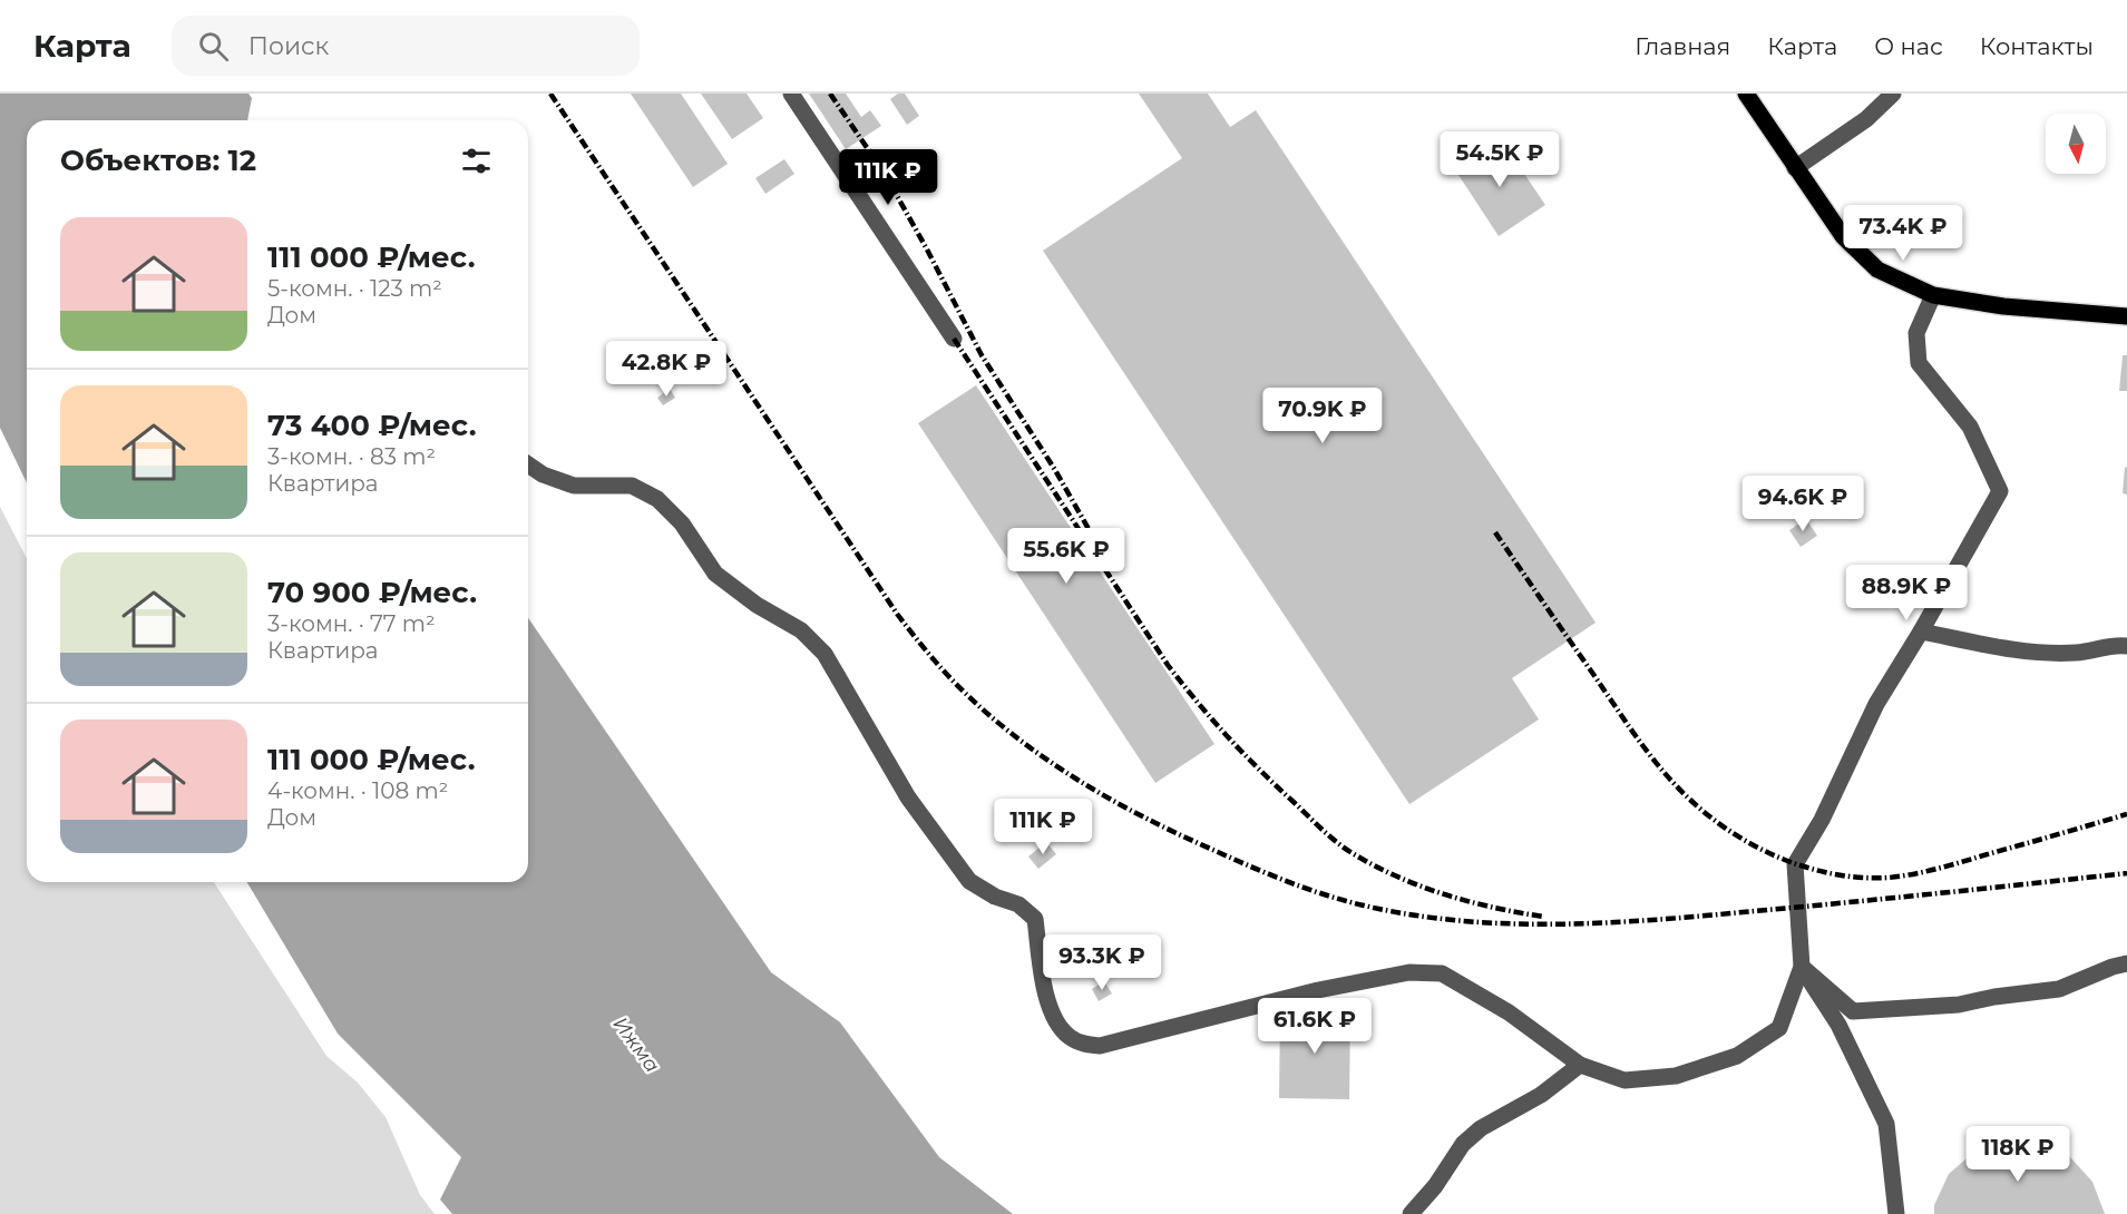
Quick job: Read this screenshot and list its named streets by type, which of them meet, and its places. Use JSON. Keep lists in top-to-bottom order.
{
  "water": ["Ижма"],
  "north": "bottom",
  "page": {
    "header": "Карта",
    "search": "Поиск",
    "nav": [
      "Главная",
      "Карта",
      "О нас",
      "Контакты"
    ],
    "heading": "Объектов: 12",
    "price": [
      "54.5K ₽",
      "111K ₽",
      "73.4K ₽",
      "42.8K ₽",
      "70.9K ₽",
      "94.6K ₽",
      "55.6K ₽",
      "88.9K ₽",
      "111K ₽",
      "93.3K ₽",
      "61.6K ₽",
      "118K ₽"
    ],
    "list": [
      {
        "name": "111 000 ₽/мес.",
        "note": "5-комн. · 123 m² · Дом"
      },
      {
        "name": "73 400 ₽/мес.",
        "note": "3-комн. · 83 m² · Квартира"
      },
      {
        "name": "70 900 ₽/мес.",
        "note": "3-комн. · 77 m² · Квартира"
      },
      {
        "name": "111 000 ₽/мес.",
        "note": "4-комн. · 108 m² · Дом"
      }
    ]
  }
}
